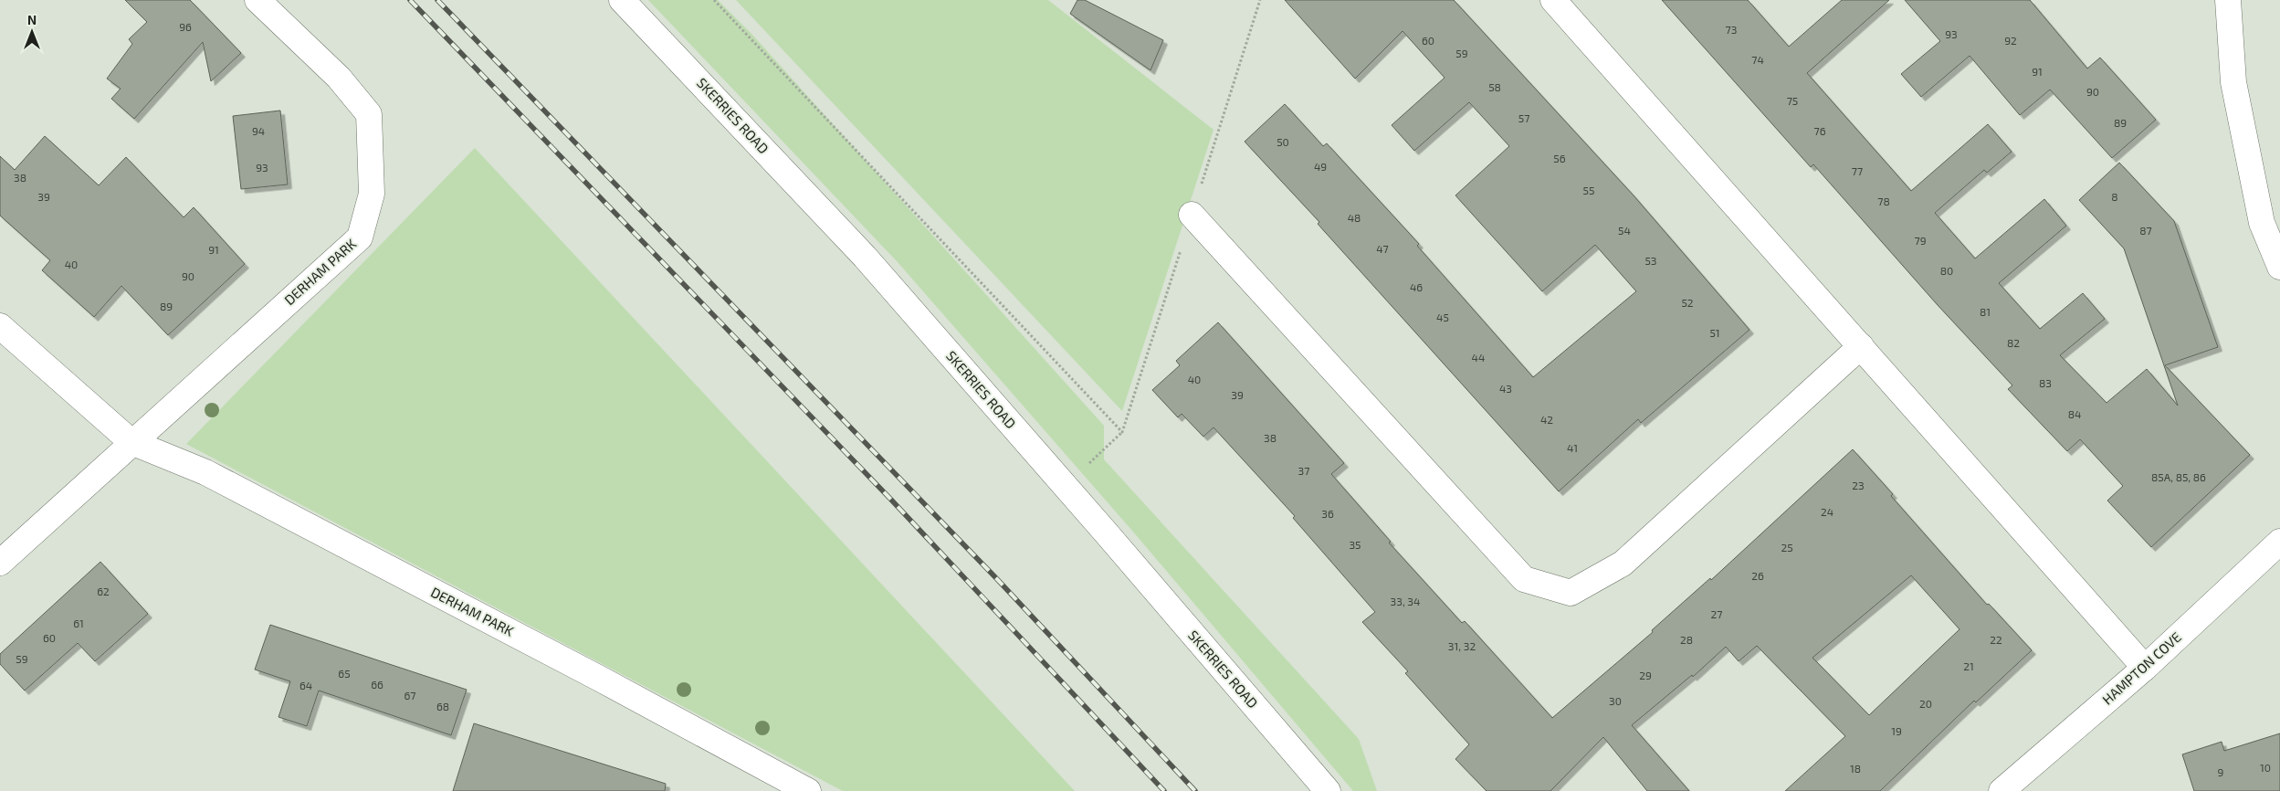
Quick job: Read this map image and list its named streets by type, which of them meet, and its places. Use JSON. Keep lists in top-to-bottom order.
{
  "streets": {
    "street": ["SKERRIES ROAD", "DERHAM PARK", "HAMPTON COVE"]
  },
  "house_numbers": [
    "96",
    "73",
    "93",
    "60",
    "92",
    "59",
    "74",
    "91",
    "58",
    "90",
    "75",
    "57",
    "89",
    "94",
    "76",
    "50",
    "56",
    "49",
    "93",
    "77",
    "38",
    "55",
    "39",
    "8",
    "78",
    "48",
    "54",
    "87",
    "79",
    "47",
    "91",
    "53",
    "40",
    "80",
    "90",
    "46",
    "52",
    "89",
    "81",
    "45",
    "51",
    "82",
    "44",
    "40",
    "83",
    "43",
    "39",
    "84",
    "42",
    "38",
    "41",
    "37",
    "85A, 85, 86",
    "23",
    "24",
    "36",
    "35",
    "25",
    "26",
    "62",
    "33, 34",
    "27",
    "61",
    "60",
    "28",
    "22",
    "31, 32",
    "59",
    "21",
    "65",
    "29",
    "66",
    "64",
    "67",
    "30",
    "20",
    "68",
    "19",
    "10",
    "18",
    "9"
  ],
  "north": "top"
}
